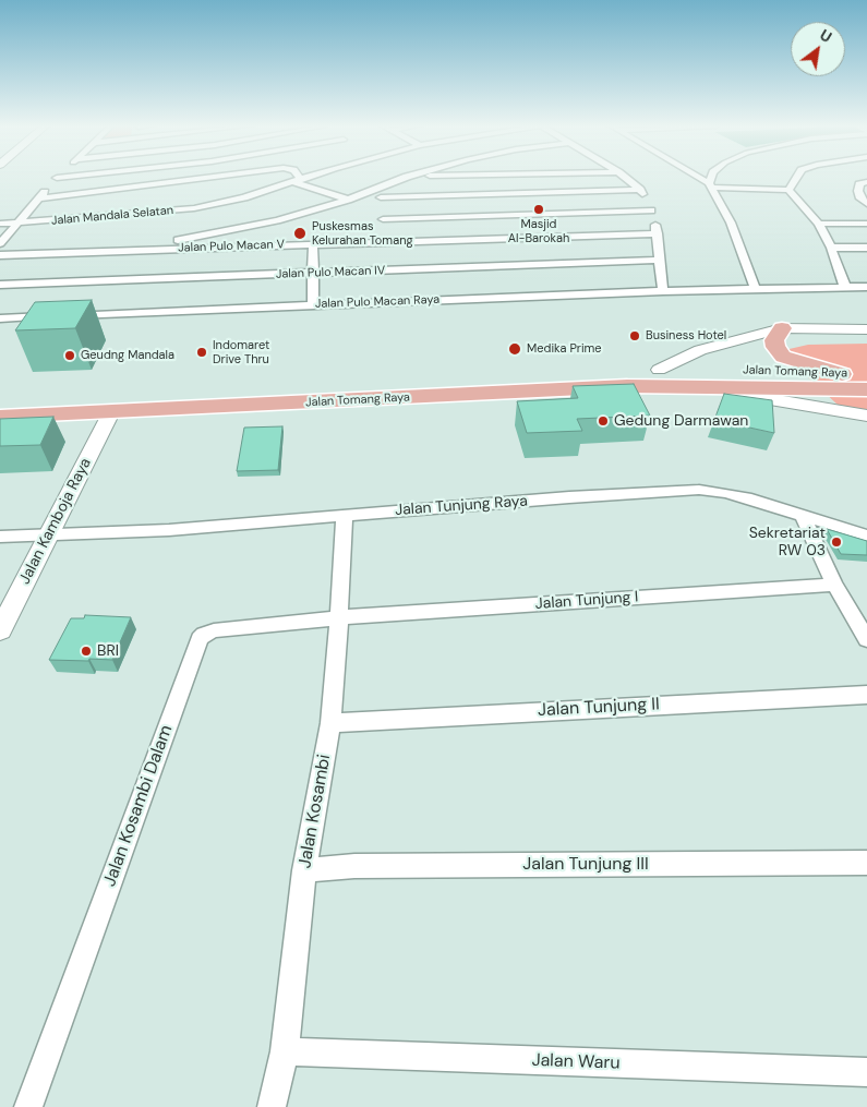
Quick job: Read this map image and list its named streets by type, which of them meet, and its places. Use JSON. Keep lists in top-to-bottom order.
{
  "streets": {
    "main road": ["Jalan Tomang Raya"],
    "street": [
      "Jalan Mandala Selatan",
      "Jalan Pulo Macan V",
      "Jalan Pulo Macan IV",
      "Jalan Pulo Macan Raya",
      "Jalan Tunjung Raya",
      "Jalan Kamboja Raya",
      "Jalan Tunjung I",
      "Jalan Tunjung II",
      "Jalan Kosambi Dalam",
      "Jalan Kosambi",
      "Jalan Tunjung III",
      "Jalan Waru"
    ]
  },
  "crossings": [
    ["Jalan Tomang Raya", "Jalan Kamboja Raya"],
    ["Jalan Tunjung Raya", "Jalan Kamboja Raya"],
    ["Jalan Tunjung Raya", "Jalan Kosambi"],
    ["Jalan Tunjung I", "Jalan Kosambi Dalam"],
    ["Jalan Tunjung I", "Jalan Kosambi"],
    ["Jalan Tunjung II", "Jalan Kosambi"],
    ["Jalan Kosambi Dalam", "Jalan Kosambi"],
    ["Jalan Kosambi", "Jalan Tunjung III"],
    ["Jalan Kosambi", "Jalan Waru"]
  ],
  "places": [
    "Masjid Al-Barokah",
    "Puskesmas Kelurahan Tomang",
    "Business Hotel",
    "Medika Prime",
    "Indomaret Drive Thru",
    "Geudng Mandala",
    "Gedung Darmawan",
    "Sekretariat RW 03",
    "BRI"
  ],
  "north": "top right"
}
